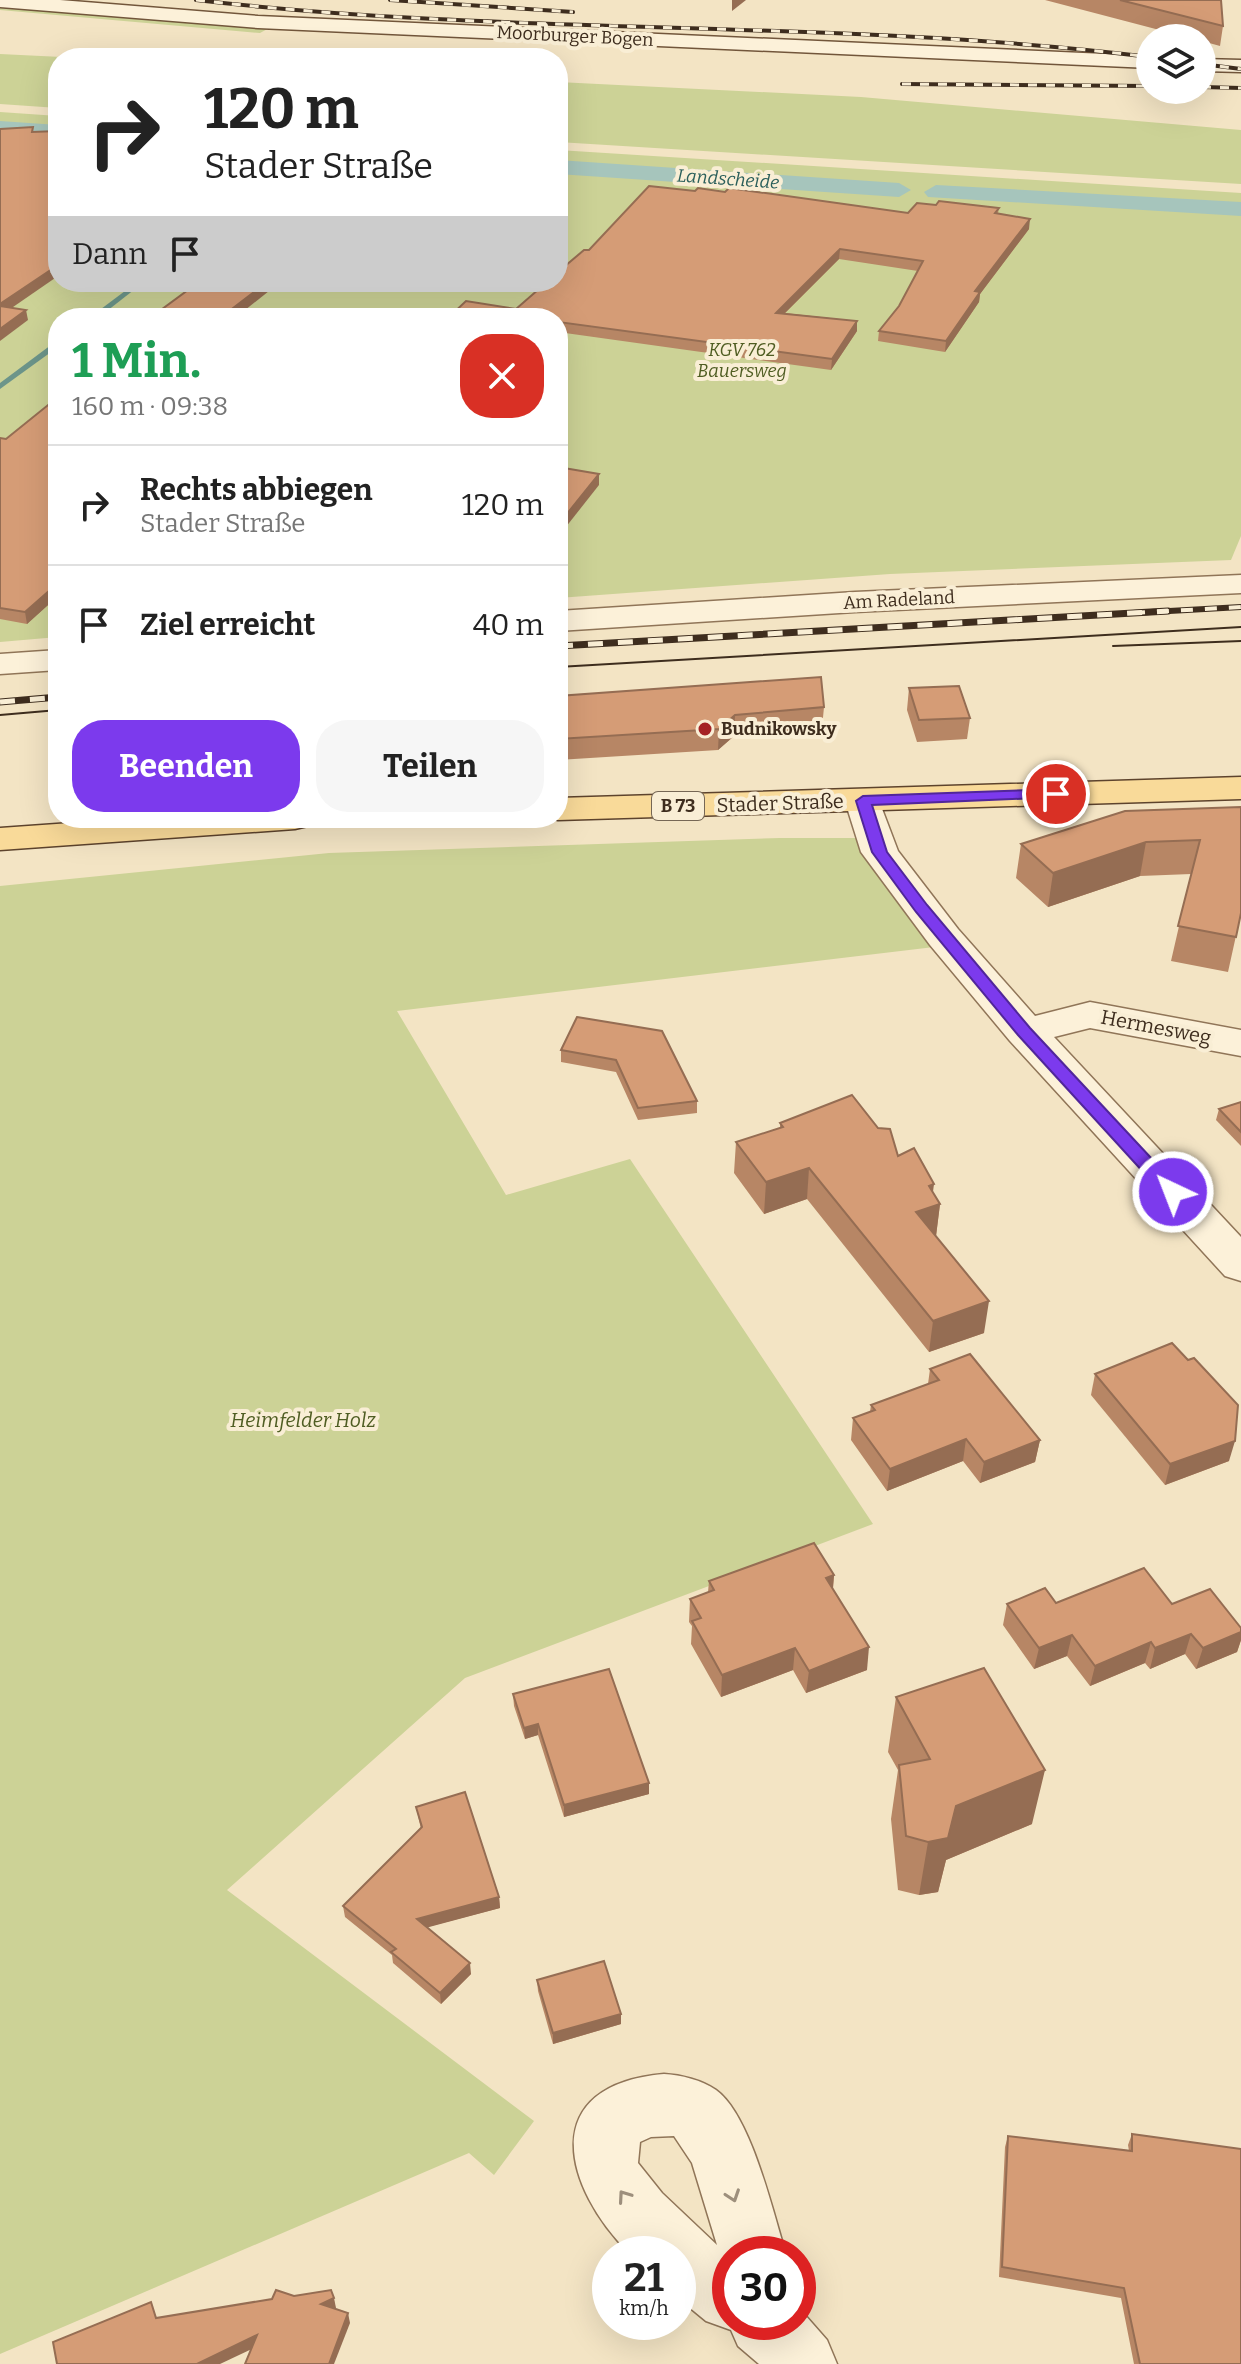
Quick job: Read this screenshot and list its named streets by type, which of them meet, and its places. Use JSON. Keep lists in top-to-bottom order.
{
  "streets": {
    "main road": [
      "Moorburger Bogen",
      "Am Radeland",
      "Stader Straße",
      "B 73",
      "Hermesweg"
    ]
  },
  "water": ["Landscheide"],
  "parks": ["KGV 762 Bauersweg", "Heimfelder Holz"],
  "places": ["Budnikowsky"],
  "page": {
    "turn": ["120 m", "Stader Straße"],
    "then": "Dann",
    "heading": ["1 Min.", "160 m · 09:38"],
    "list": [
      {
        "name": "Rechts abbiegen",
        "note": "Stader Straße",
        "value": "120 m"
      },
      {
        "name": "Ziel erreicht",
        "value": "40 m"
      }
    ],
    "buttons": ["Beenden", "Teilen"],
    "speed": "21 km/h",
    "limit": "30"
  }
}
